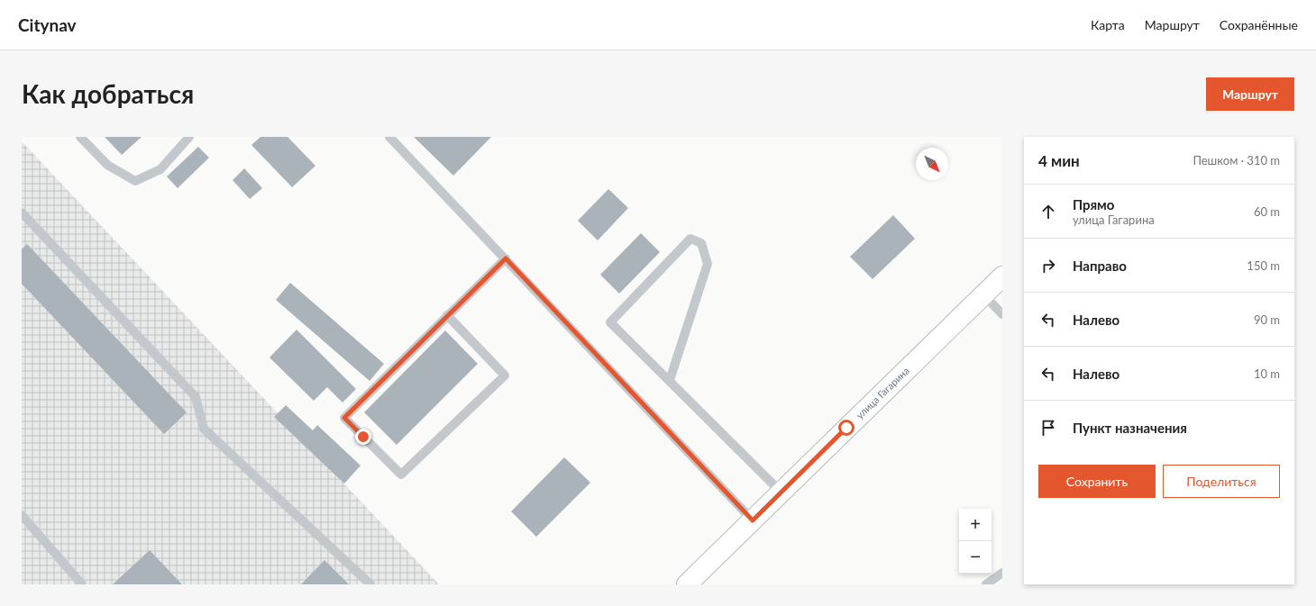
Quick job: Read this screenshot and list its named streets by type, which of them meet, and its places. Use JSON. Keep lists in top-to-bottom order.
{
  "streets": {
    "main road": ["улица Гагарина"]
  },
  "north": "bottom right",
  "page": {
    "header": "Citynav",
    "nav": ["Карта", "Маршрут", "Сохранённые"],
    "buttons": [
      "Маршрут",
      ["Сохранить", "Поделиться"]
    ],
    "title": "Как добраться",
    "heading": ["4 мин", "Пешком · 310 m"],
    "list": [
      ["Прямо", "улица Гагарина", "60 m"],
      ["Направо", "150 m"],
      ["Налево", "90 m"],
      ["Налево", "10 m"],
      "Пункт назначения"
    ],
    "map_buttons": ["+", "−"]
  }
}
